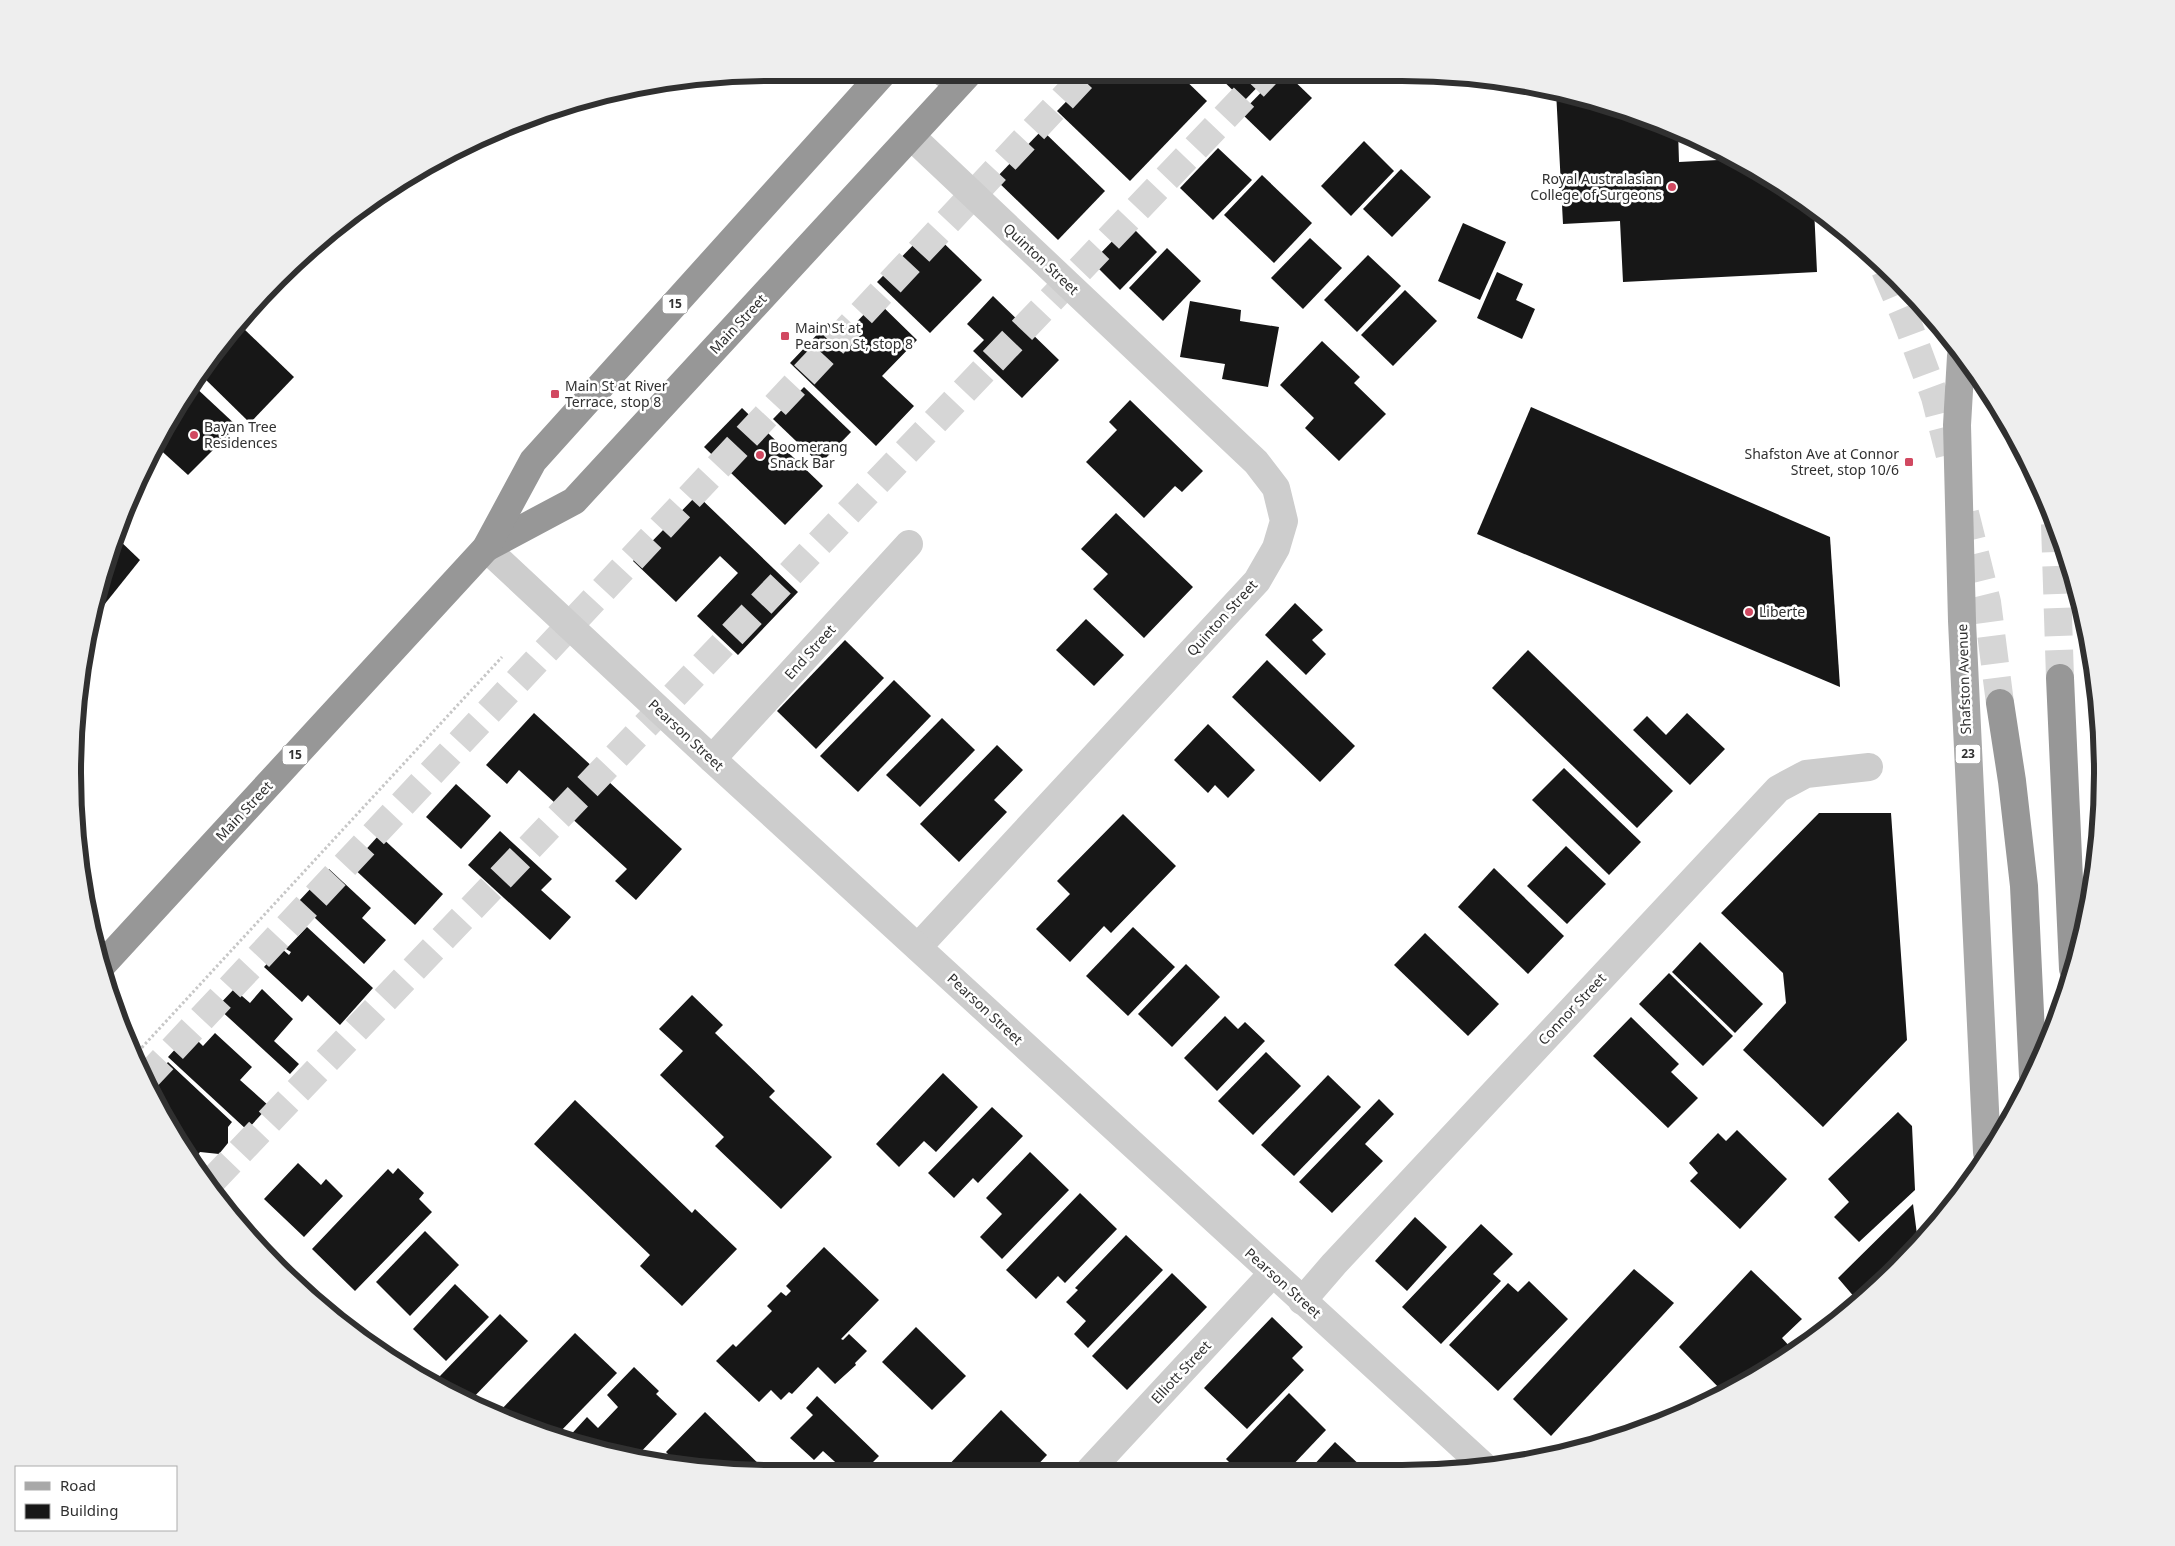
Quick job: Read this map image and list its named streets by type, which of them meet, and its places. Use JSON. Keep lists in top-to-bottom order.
{
  "streets": {
    "highway": ["15", "Main Street"],
    "main road": ["Shafston Avenue", "23"],
    "street": [
      "Quinton Street",
      "End Street",
      "Pearson Street",
      "Connor Street",
      "Elliott Street"
    ]
  },
  "crossings": [
    ["Quinton Street", "Main Street"],
    ["Quinton Street", "Pearson Street"],
    ["Main Street", "Pearson Street"],
    ["End Street", "Pearson Street"],
    ["Pearson Street", "Connor Street"],
    ["Pearson Street", "Elliott Street"]
  ],
  "places": {
    "other": [
      "Royal Australasian College of Surgeons",
      "Bayan Tree Residences",
      "Boomerang Snack Bar",
      "Liberte"
    ],
    "transit": ["Main St at Pearson St, stop 8", "Main St at River Terrace, stop 8", "Shafston Ave at Connor Street, stop 10/6"]
  },
  "legend": ["Road", "Building"]
}
